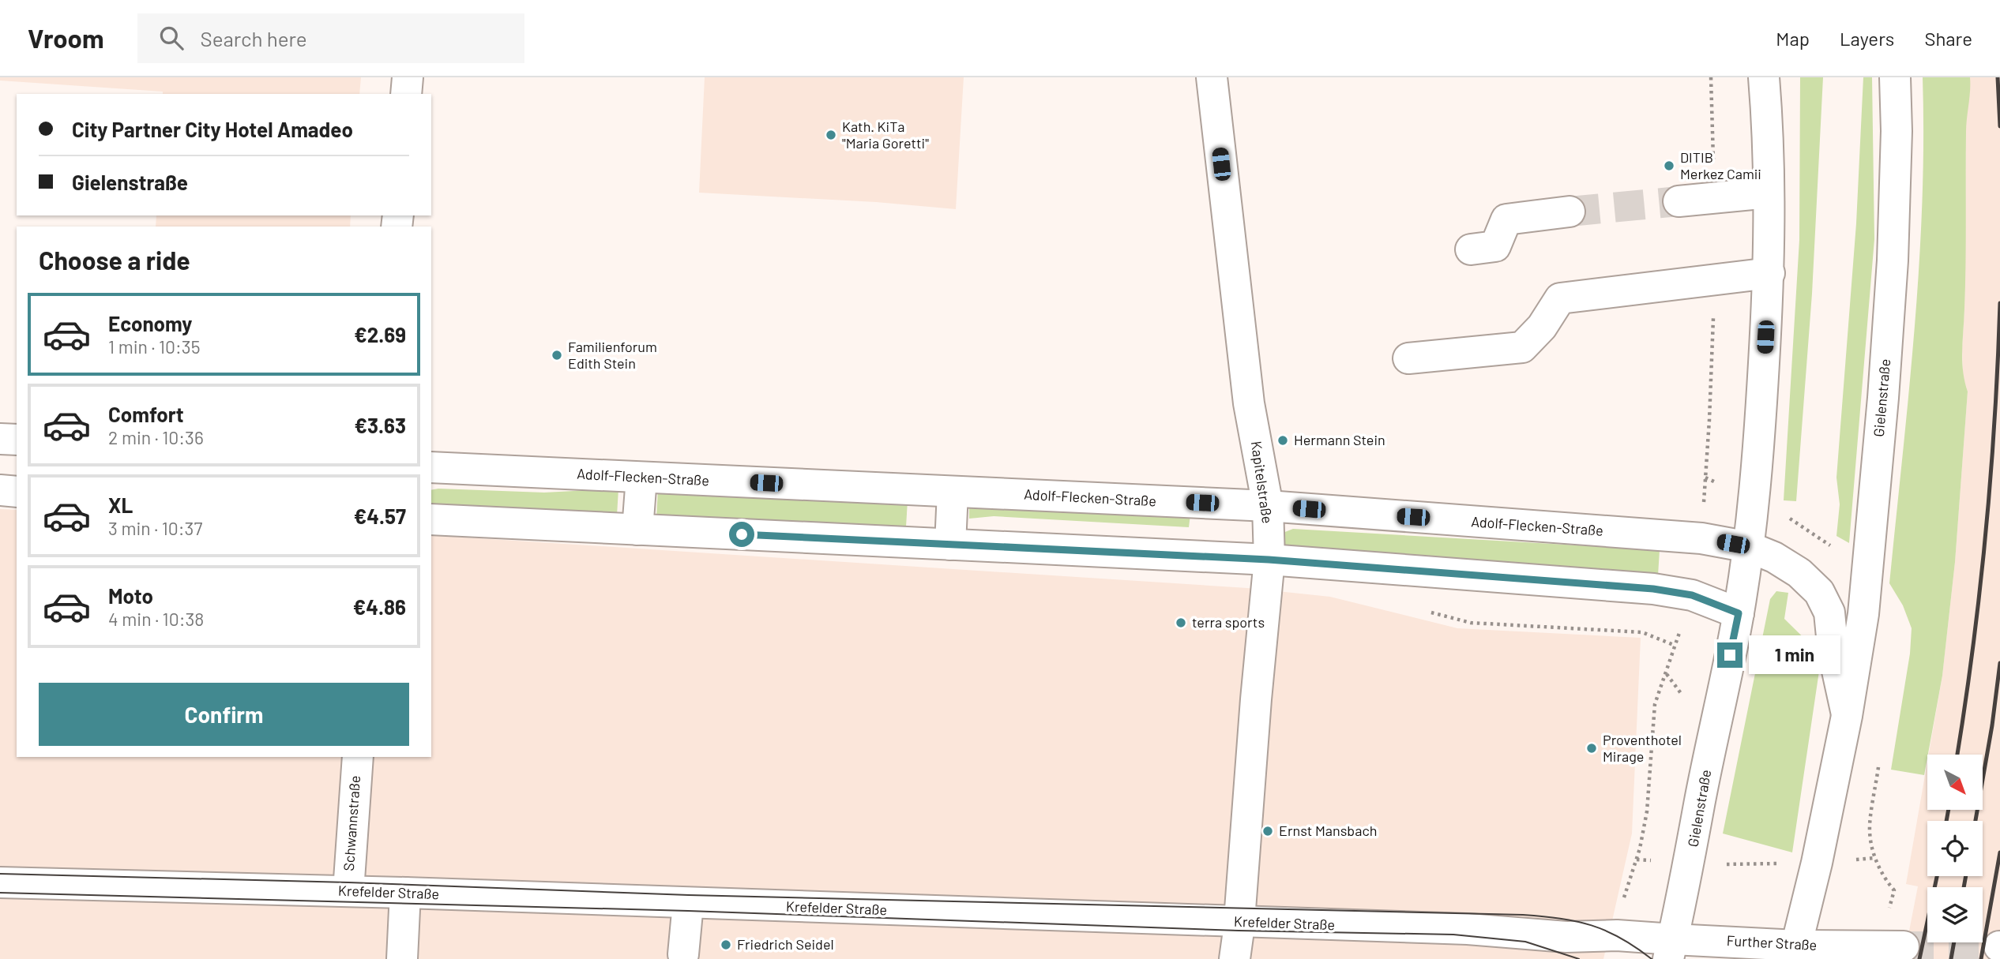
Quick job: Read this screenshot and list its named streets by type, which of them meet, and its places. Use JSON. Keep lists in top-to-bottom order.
{
  "streets": {
    "street": [
      "Gielenstraße",
      "Adolf-Flecken-Straße",
      "Kapitelstraße",
      "Schwannstraße",
      "Krefelder Straße",
      "Further Straße"
    ]
  },
  "crossings": [
    ["Gielenstraße", "Adolf-Flecken-Straße"],
    ["Gielenstraße", "Krefelder Straße"],
    ["Gielenstraße", "Further Straße"],
    ["Adolf-Flecken-Straße", "Kapitelstraße"],
    ["Kapitelstraße", "Krefelder Straße"],
    ["Schwannstraße", "Krefelder Straße"],
    ["Krefelder Straße", "Further Straße"]
  ],
  "places": [
    "Kath. KiTa \"Maria Goretti\"",
    "DITIB Merkez Camii",
    "Familienforum Edith Stein",
    "Hermann Stein",
    "terra sports",
    "Proventhotel Mirage",
    "Ernst Mansbach",
    "Friedrich Seidel"
  ],
  "north": "bottom right",
  "page": {
    "header": "Vroom",
    "search": "Search here",
    "nav": ["Map", "Layers", "Share"],
    "banner": ["City Partner City Hotel Amadeo", "Gielenstraße"],
    "heading": "Choose a ride",
    "list": [
      {
        "name": "Economy",
        "note": "1 min · 10:35",
        "value": "€2.69"
      },
      {
        "name": "Comfort",
        "note": "2 min · 10:36",
        "value": "€3.63"
      },
      {
        "name": "XL",
        "note": "3 min · 10:37",
        "value": "€4.57"
      },
      {
        "name": "Moto",
        "note": "4 min · 10:38",
        "value": "€4.86"
      }
    ],
    "bubble": "1 min",
    "buttons": "Confirm"
  }
}
